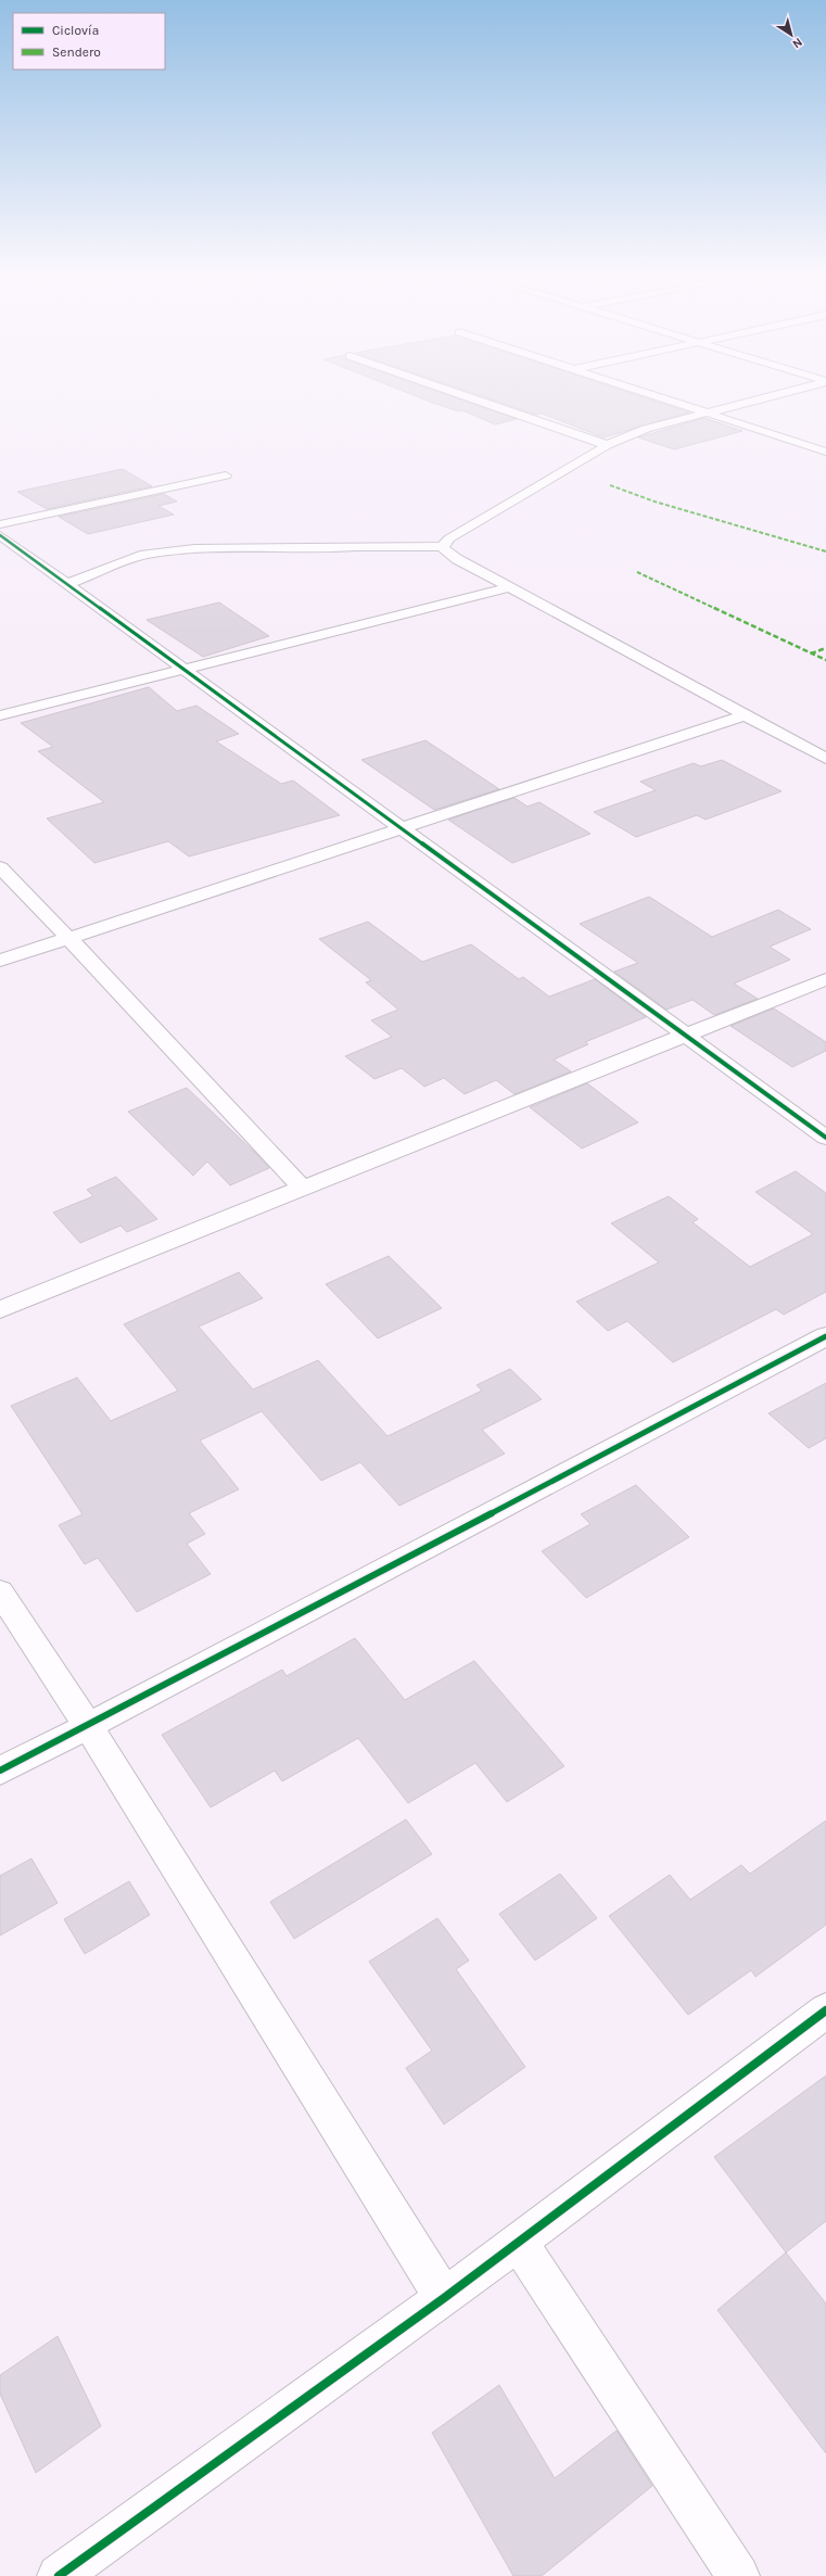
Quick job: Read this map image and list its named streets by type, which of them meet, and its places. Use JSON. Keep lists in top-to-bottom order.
{
  "legend": ["Ciclovía", "Sendero"],
  "north": "bottom right"
}
